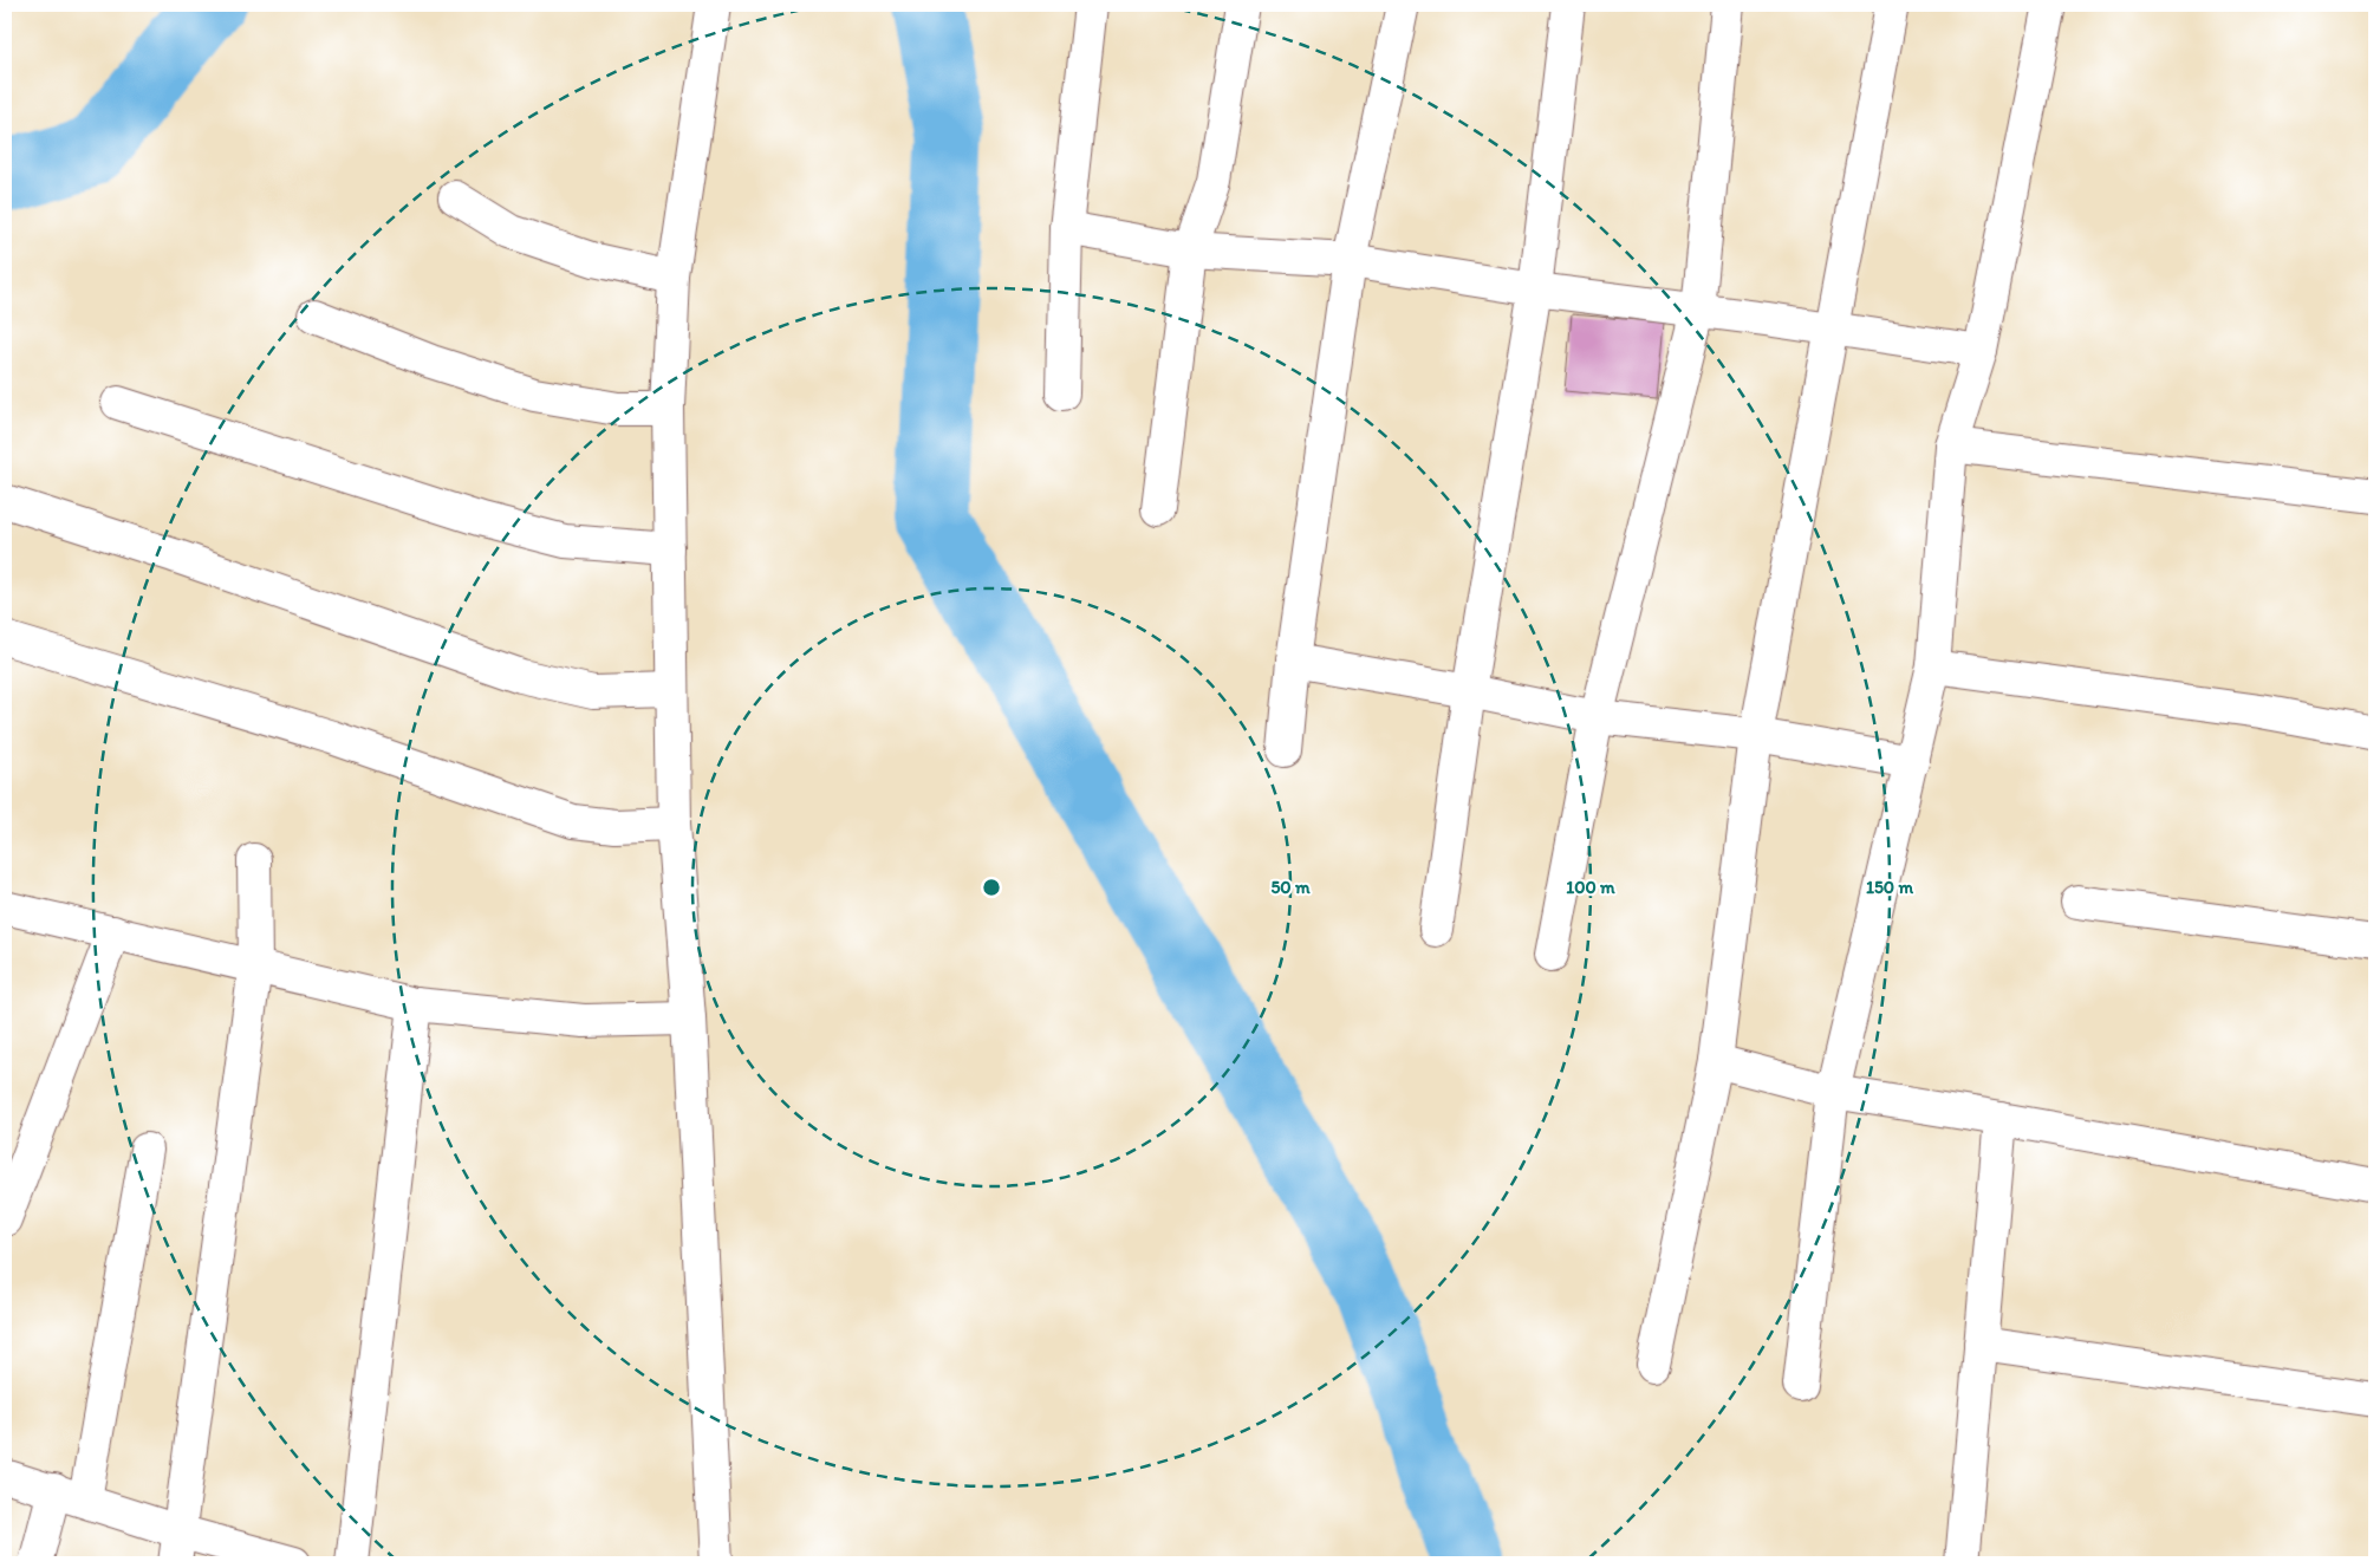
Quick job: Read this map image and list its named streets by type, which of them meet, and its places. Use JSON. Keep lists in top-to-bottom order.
{
  "rings": ["50 m", "100 m", "150 m"]
}
